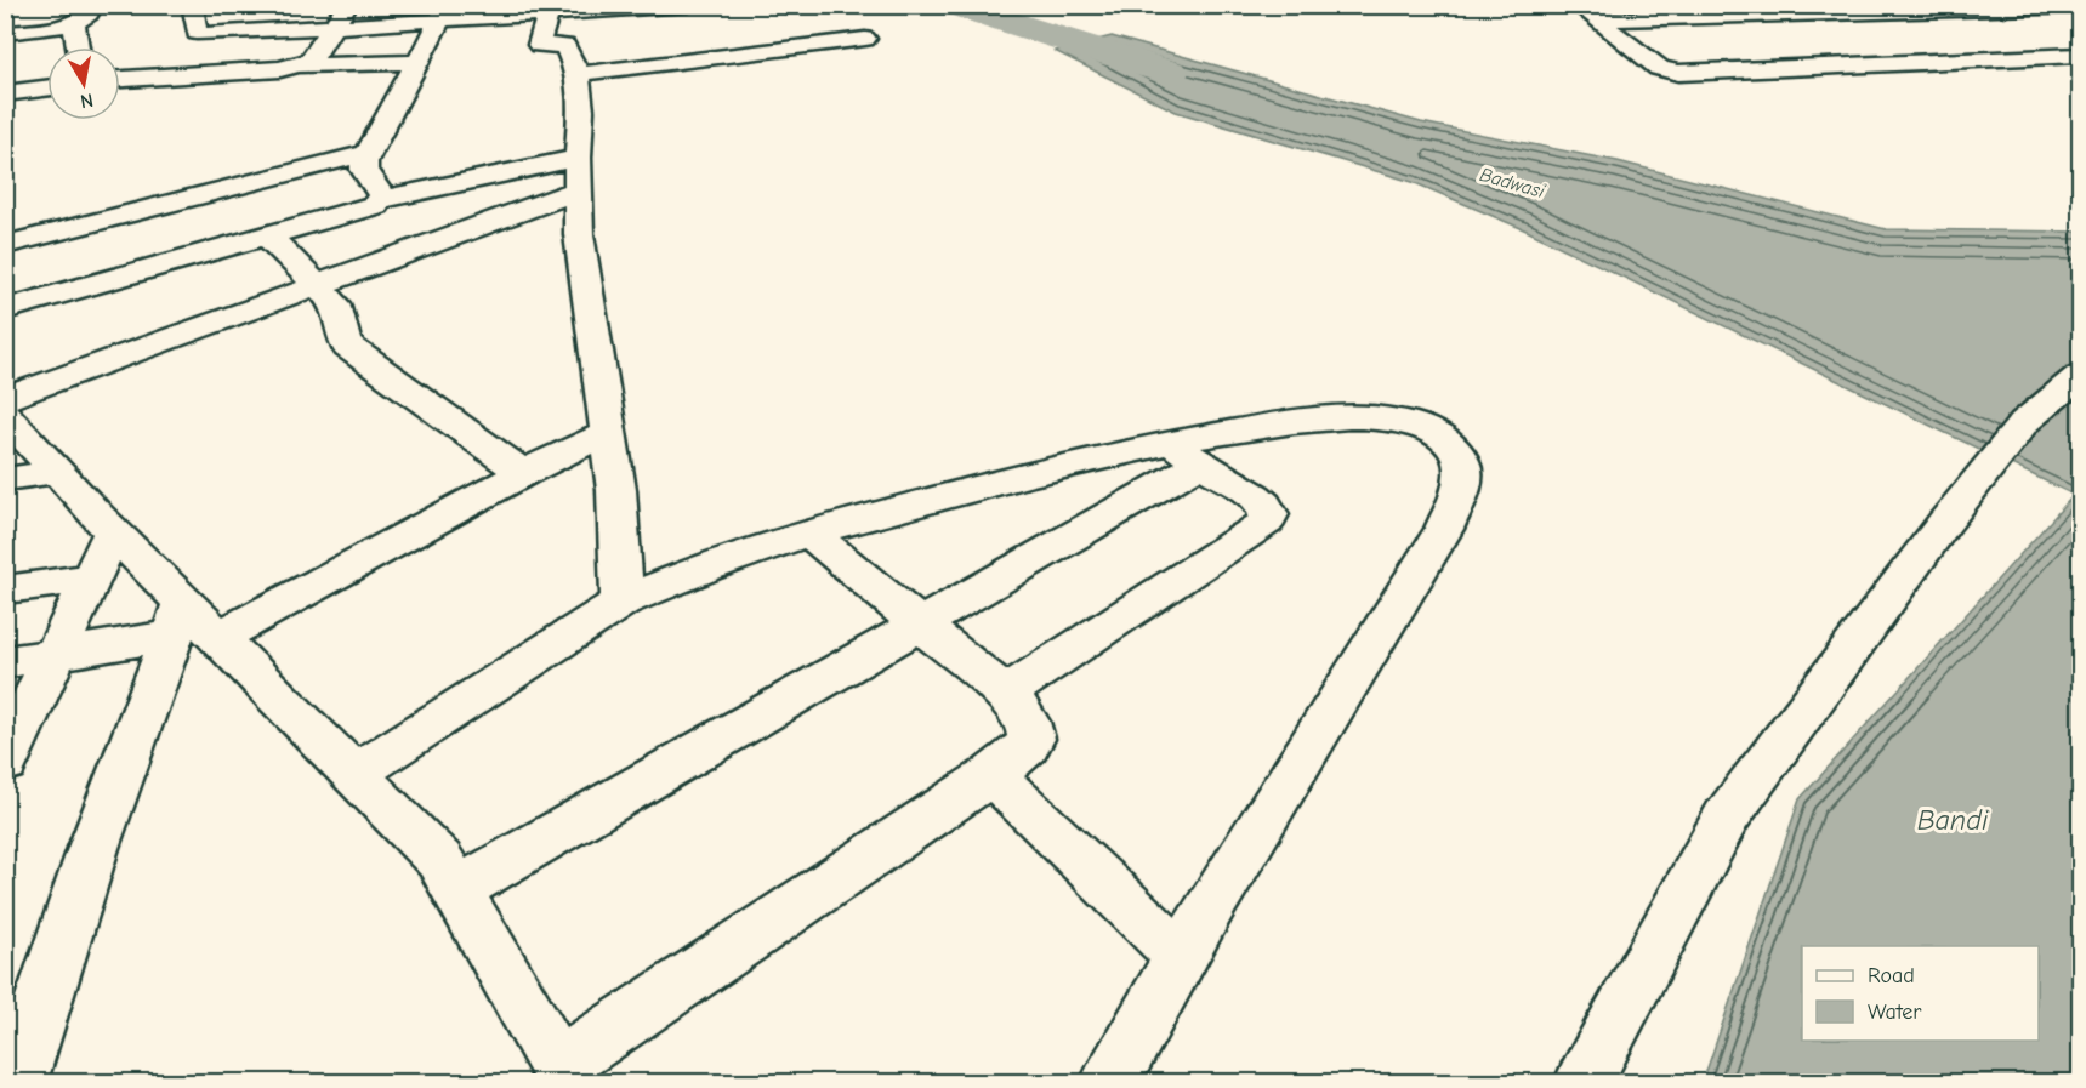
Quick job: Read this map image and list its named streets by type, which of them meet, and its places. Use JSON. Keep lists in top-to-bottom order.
{
  "water": ["Badwasi", "Bandi"],
  "legend": ["Road", "Water"],
  "north": "bottom"
}
